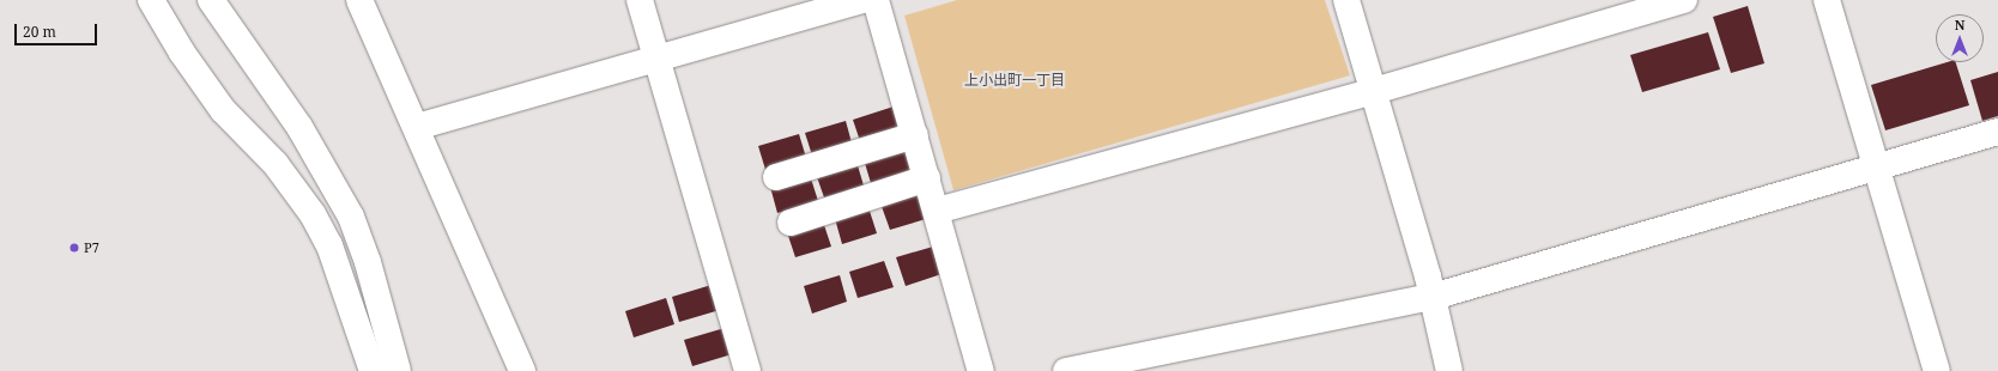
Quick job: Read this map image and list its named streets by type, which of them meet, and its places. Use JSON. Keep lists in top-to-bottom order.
{
  "districts": ["上小出町一丁目"],
  "places": ["P7"],
  "scale_bar": "20 m",
  "north": "top"
}
